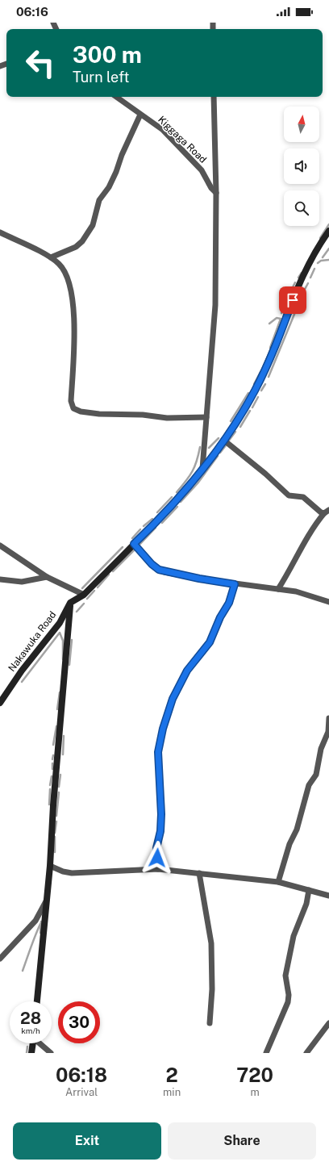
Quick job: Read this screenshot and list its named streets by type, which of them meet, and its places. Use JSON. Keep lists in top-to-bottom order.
{
  "streets": {
    "main road": ["Nakawuka Road"],
    "street": ["Kiggaga Road"]
  },
  "north": "top",
  "page": {
    "status": "06:16",
    "turn": ["300 m", "Turn left"],
    "speed": "28 km/h",
    "limit": "30",
    "eta": [
      "06:18",
      "Arrival",
      "2",
      "min",
      "720",
      "m"
    ],
    "buttons": ["Exit", "Share"]
  }
}
